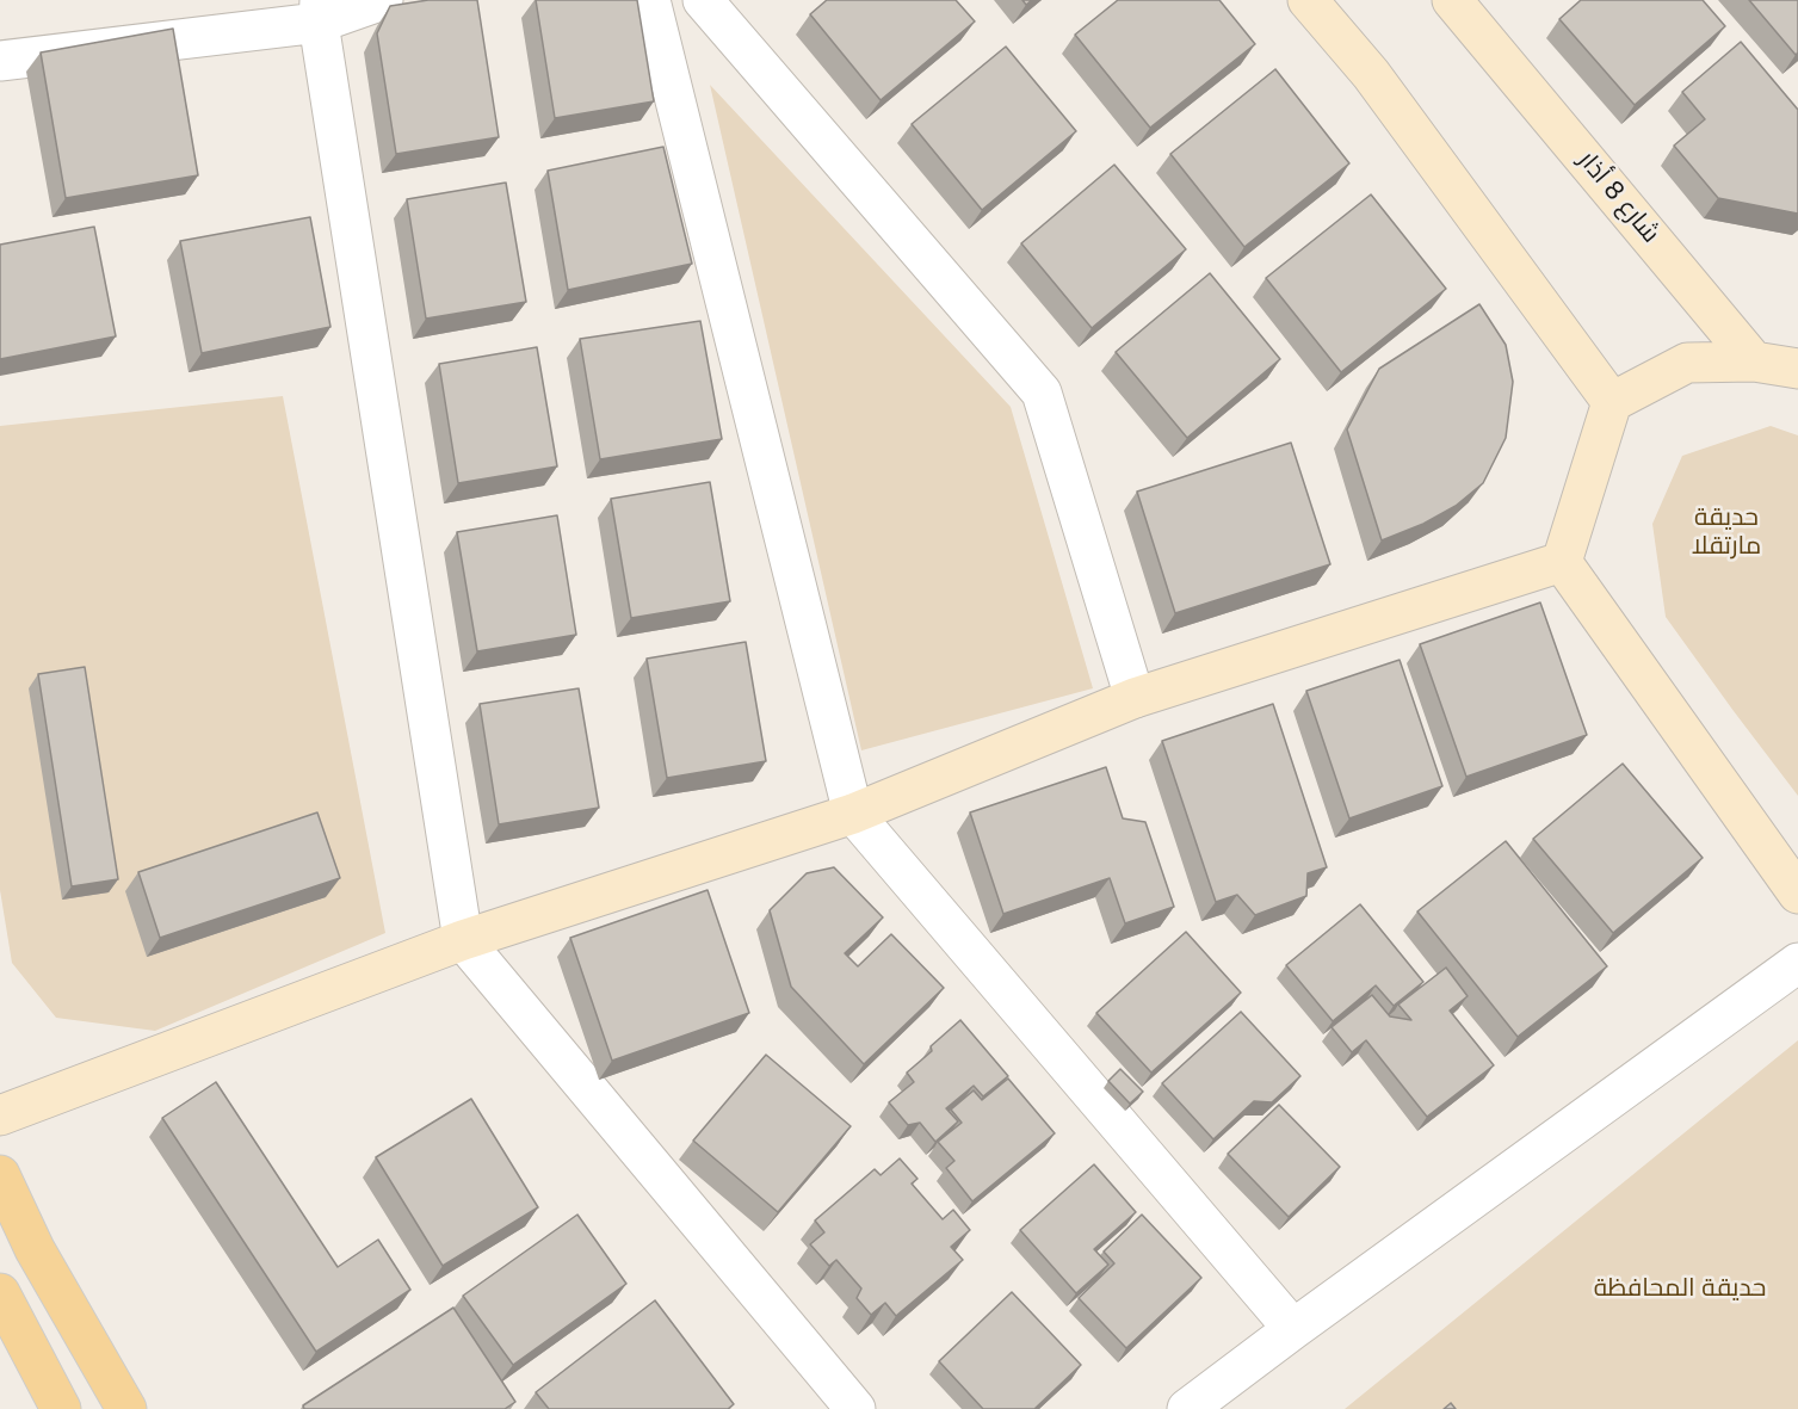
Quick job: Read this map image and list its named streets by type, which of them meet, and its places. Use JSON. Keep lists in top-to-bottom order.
{
  "streets": {
    "main road": ["شارع 8 أذار"]
  },
  "parks": ["حديقة مارتقلا", "حديقة المحافظة"]
}
